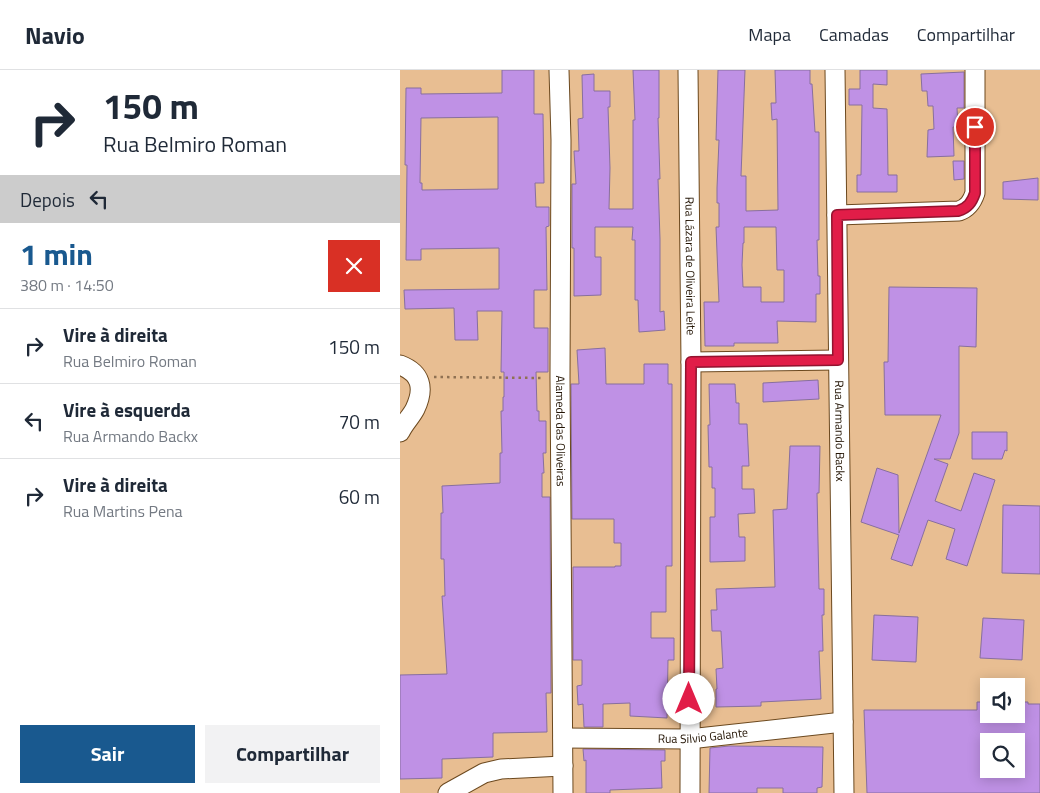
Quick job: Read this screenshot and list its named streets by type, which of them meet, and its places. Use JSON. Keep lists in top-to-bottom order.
{
  "streets": {
    "street": [
      "Rua Lázara de Oliveira Leite",
      "Alameda das Oliveiras",
      "Rua Armando Backx",
      "Rua Silvio Galante"
    ]
  },
  "crossings": [
    ["Rua Lázara de Oliveira Leite", "Rua Silvio Galante"],
    ["Alameda das Oliveiras", "Rua Silvio Galante"],
    ["Rua Armando Backx", "Rua Silvio Galante"]
  ],
  "page": {
    "header": "Navio",
    "nav": ["Mapa", "Camadas", "Compartilhar"],
    "turn": ["150 m", "Rua Belmiro Roman"],
    "then": "Depois",
    "heading": ["1 min", "380 m · 14:50"],
    "list": [
      {
        "name": "Vire à direita",
        "note": "Rua Belmiro Roman",
        "value": "150 m"
      },
      {
        "name": "Vire à esquerda",
        "note": "Rua Armando Backx",
        "value": "70 m"
      },
      {
        "name": "Vire à direita",
        "note": "Rua Martins Pena",
        "value": "60 m"
      }
    ],
    "buttons": ["Sair", "Compartilhar"]
  }
}
